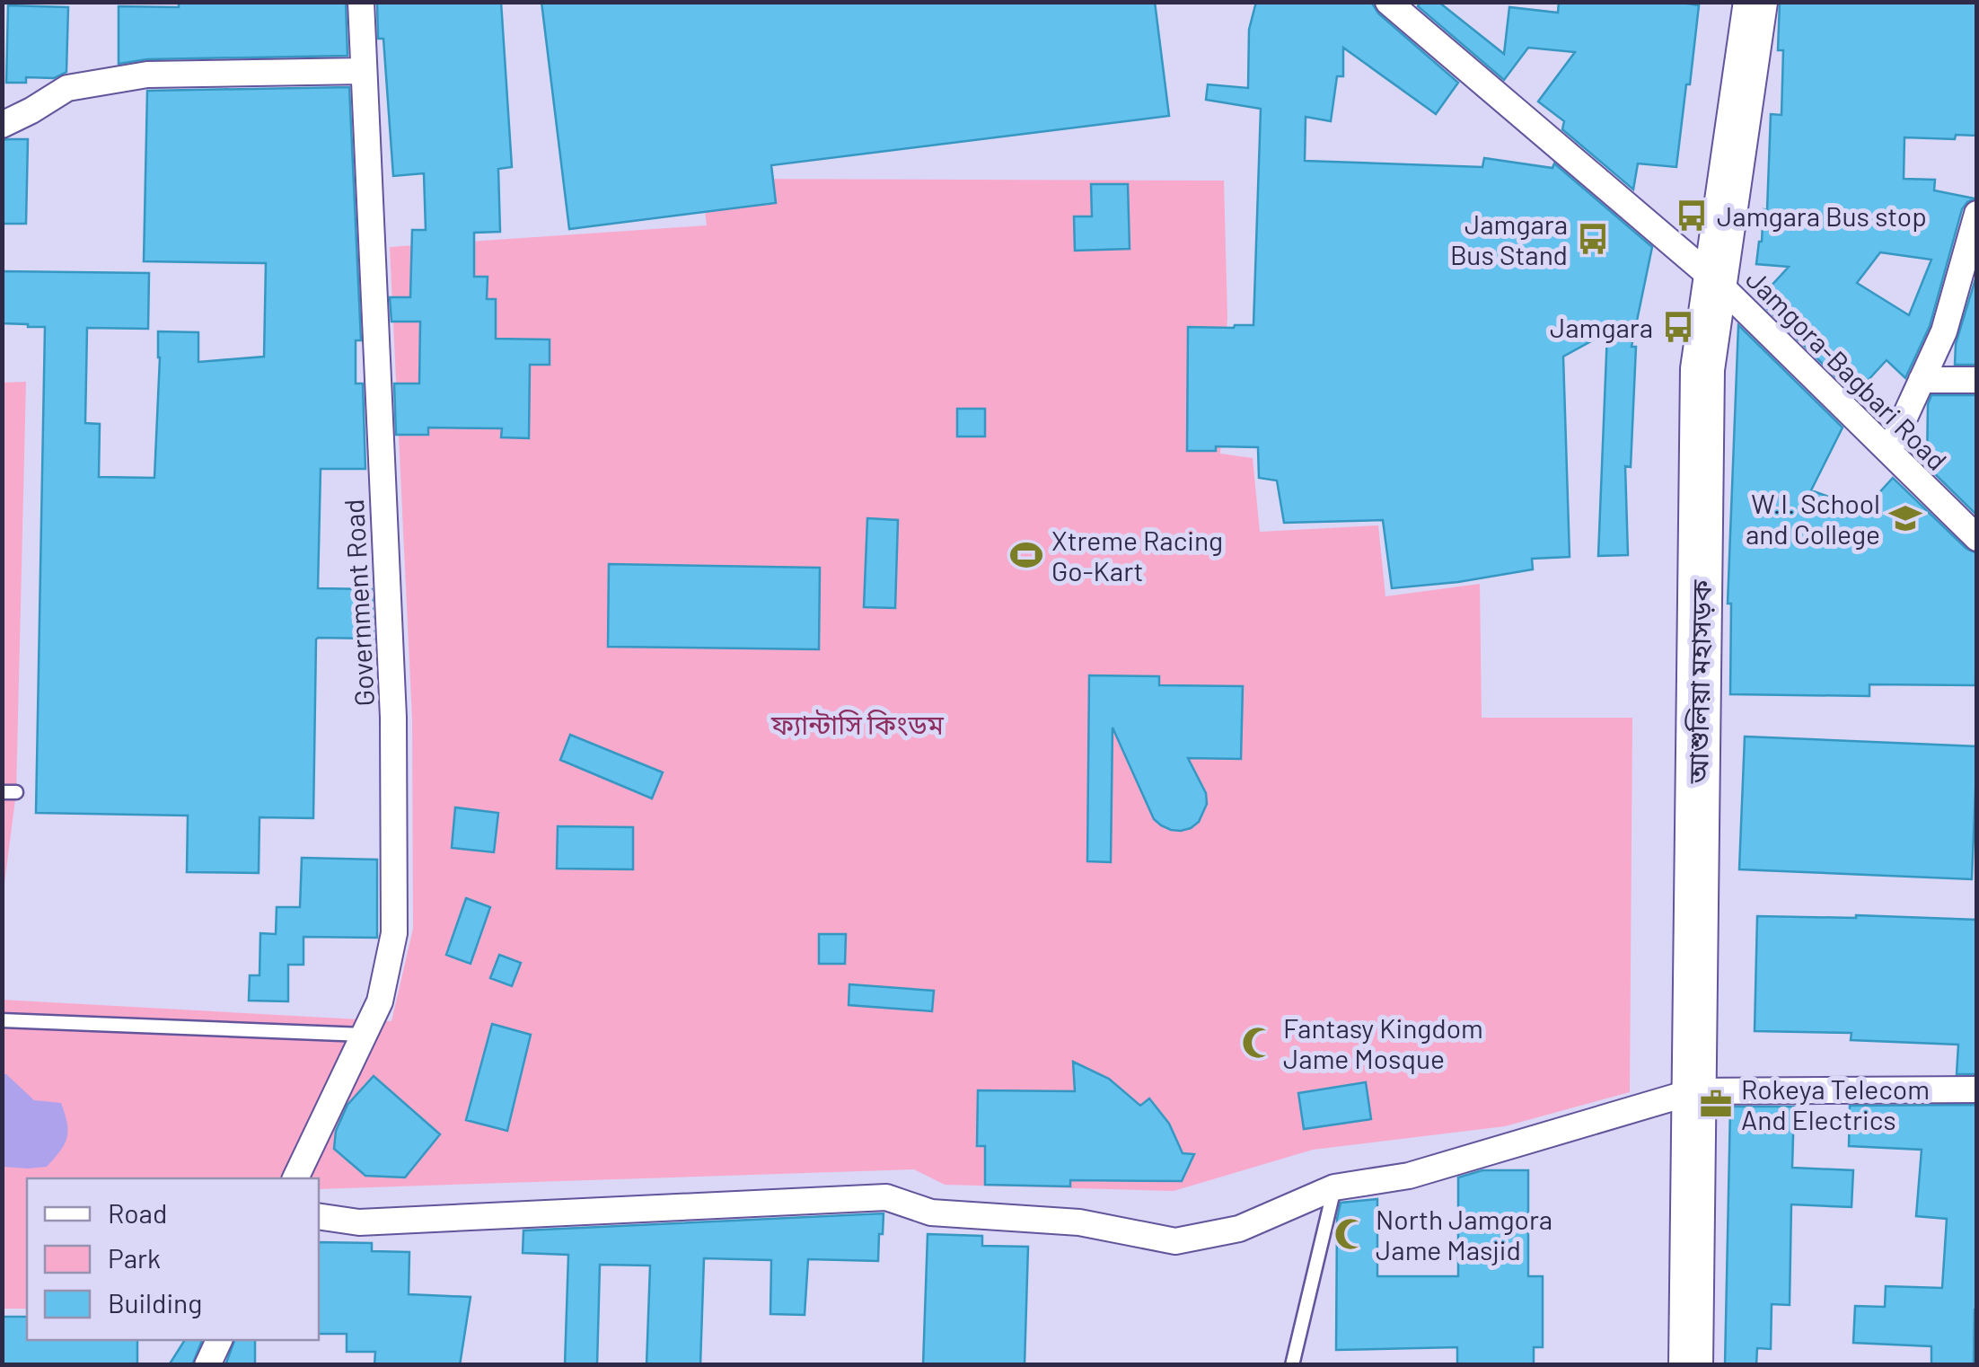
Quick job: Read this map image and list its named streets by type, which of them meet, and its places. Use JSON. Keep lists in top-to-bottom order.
{
  "streets": {
    "highway": ["আশুলিয়া মহাসড়ক"],
    "street": ["Jamgora-Bagbari Road", "Government Road"]
  },
  "crossings": [
    ["Jamgora-Bagbari Road", "আশুলিয়া মহাসড়ক"]
  ],
  "parks": ["ফ্যান্টাসি কিংডম"],
  "places": {
    "bus stop": ["Jamgara Bus stop", "Jamgara Bus Stand", "Jamgara"],
    "school or university": ["W.I. School and College"],
    "sports": ["Xtreme Racing Go-Kart"],
    "mosque": ["Fantasy Kingdom Jame Mosque", "North Jamgora Jame Masjid"],
    "office": ["Rokeya Telecom And Electrics"]
  },
  "legend": ["Road", "Park", "Building"]
}
